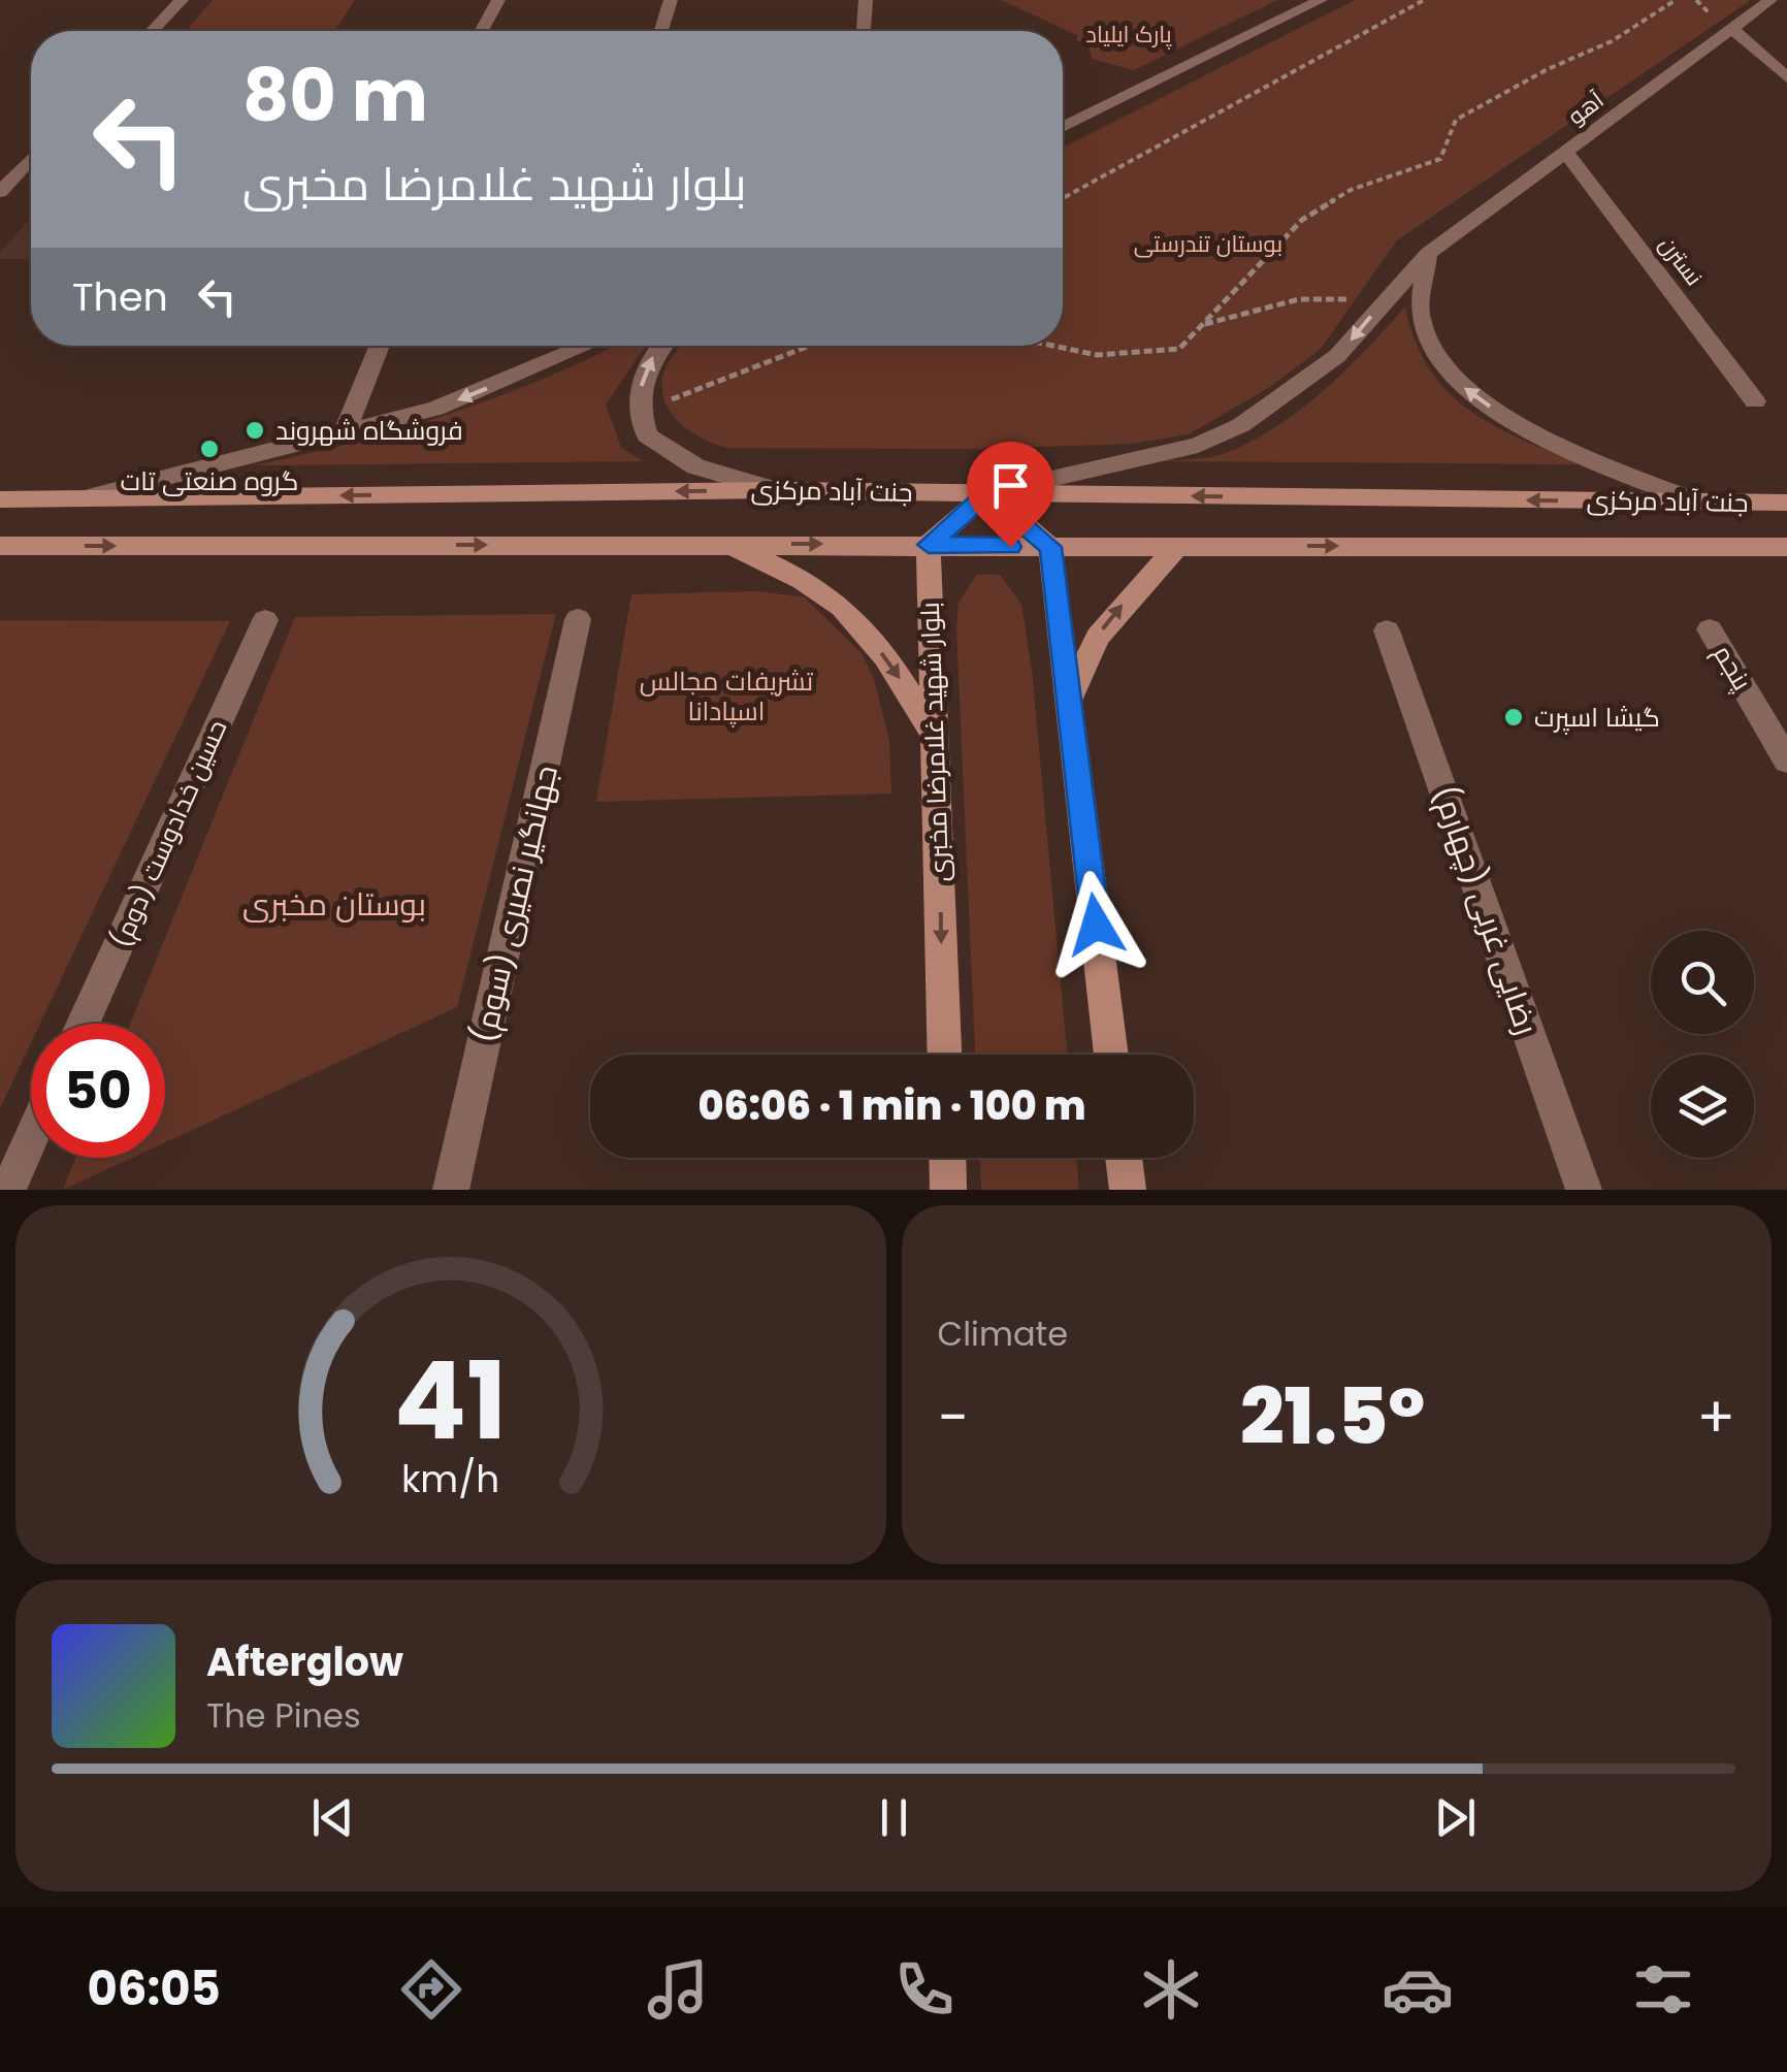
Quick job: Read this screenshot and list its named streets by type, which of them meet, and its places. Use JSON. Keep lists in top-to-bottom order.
{
  "streets": {
    "main road": ["جنت آباد مرکزی", "بلوار شهید غلامرضا مخبری"],
    "street": [
      "آهو",
      "نسترن",
      "پنجم",
      "حسین خدادوست (دوم)",
      "جهانگیر نصیری (سوم)",
      "رضایی غربی (چهارم)"
    ]
  },
  "crossings": [
    ["آهو", "نسترن"],
    ["آهو", "جنت آباد مرکزی"],
    ["جنت آباد مرکزی", "بلوار شهید غلامرضا مخبری"]
  ],
  "one_way": ["آهو"],
  "parks": [
    "پارک ایلیاد",
    "بوستان تندرستی",
    "تشریفات مجالس اسپادانا",
    "بوستان مخبری"
  ],
  "places": ["فروشگاه شهروند", "گروه صنعتی تات", "گیشا اسپرت"],
  "page": {
    "turn": ["80 m", "بلوار شهید غلامرضا مخبری"],
    "then": "Then",
    "limit": "50",
    "trip": "06:06 · 1 min · 100 m",
    "tile": "Climate",
    "heat": ["−", "21.5°", "+"],
    "song": ["Afterglow", "The Pines"],
    "tabs": "06:05",
    "gauge": ["41", "km/h"]
  }
}
